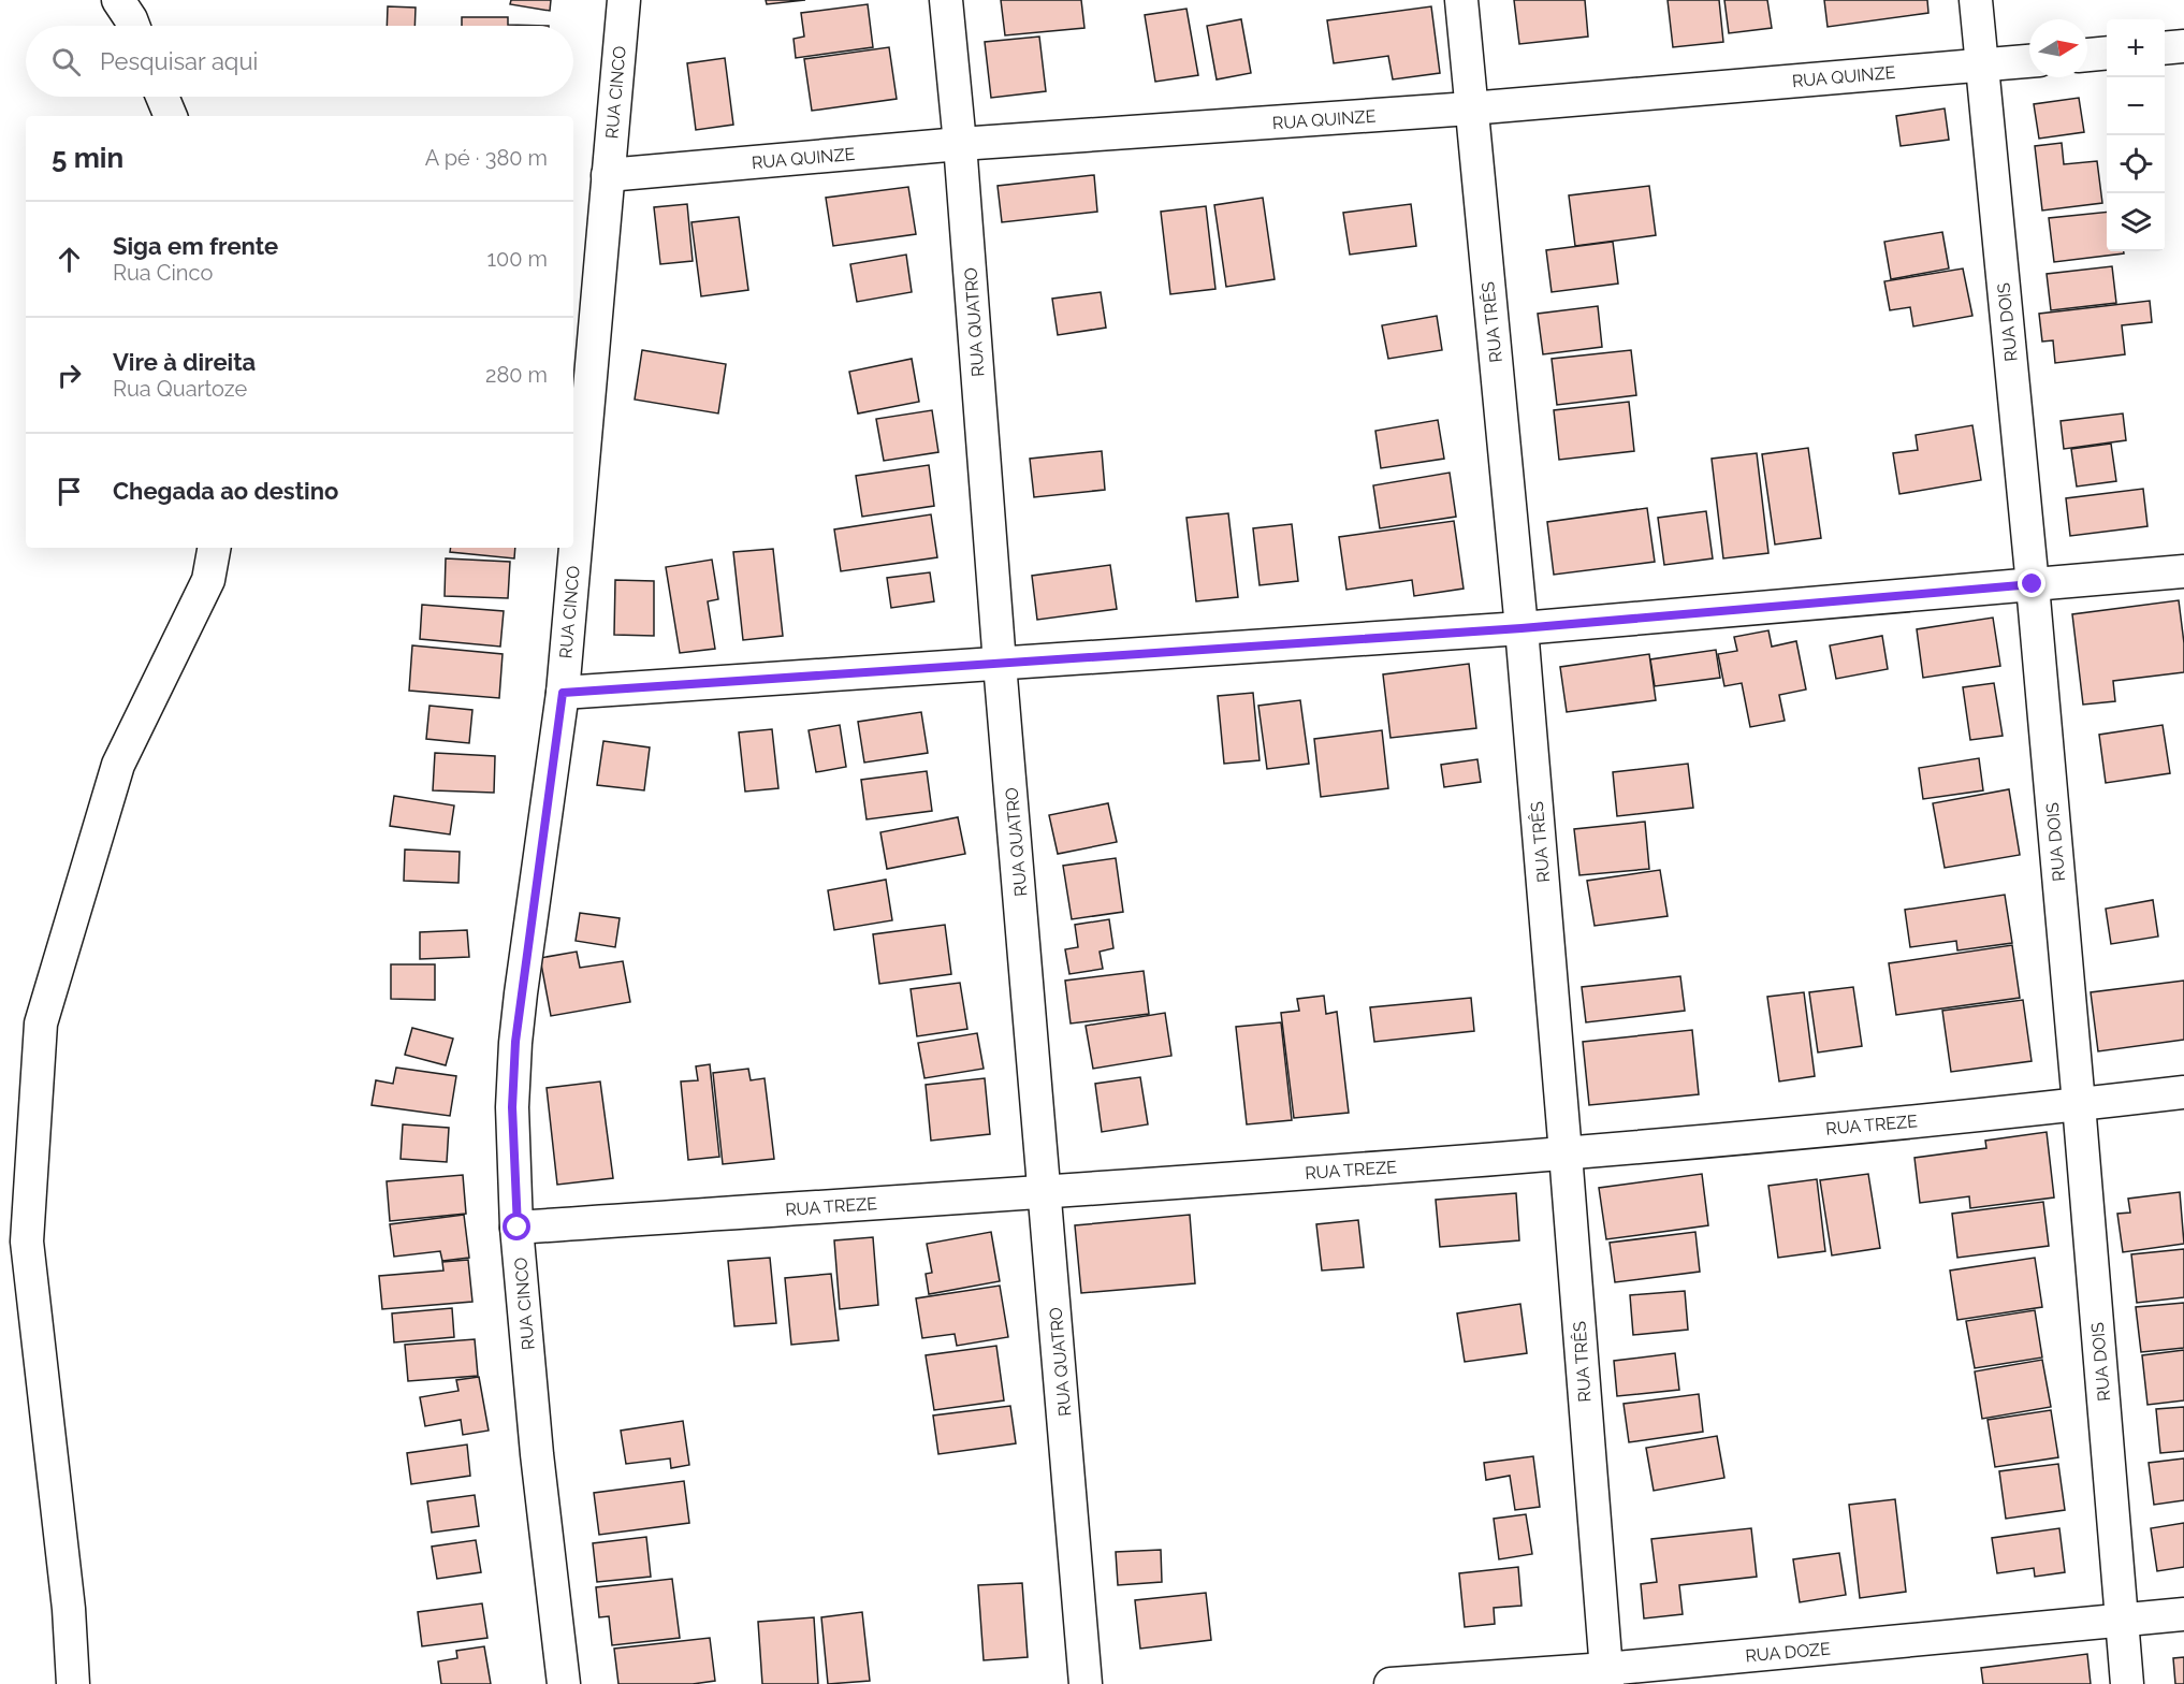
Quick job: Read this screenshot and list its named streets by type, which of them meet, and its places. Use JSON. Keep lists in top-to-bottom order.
{
  "streets": {
    "street": [
      "RUA QUINZE",
      "RUA CINCO",
      "RUA QUATRO",
      "RUA TRÊS",
      "RUA DOIS",
      "RUA TREZE",
      "RUA DOZE"
    ]
  },
  "crossings": [
    ["RUA QUINZE", "RUA CINCO"],
    ["RUA QUINZE", "RUA QUATRO"],
    ["RUA QUINZE", "RUA TRÊS"],
    ["RUA QUINZE", "RUA DOIS"],
    ["RUA CINCO", "RUA TREZE"],
    ["RUA QUATRO", "RUA TREZE"],
    ["RUA TRÊS", "RUA TREZE"],
    ["RUA TRÊS", "RUA DOZE"],
    ["RUA DOIS", "RUA TREZE"],
    ["RUA DOIS", "RUA DOZE"]
  ],
  "north": "right",
  "page": {
    "map_buttons": ["+", "−"],
    "search": "Pesquisar aqui",
    "heading": ["5 min", "A pé · 380 m"],
    "list": [
      ["Siga em frente", "Rua Cinco", "100 m"],
      ["Vire à direita", "Rua Quartoze", "280 m"],
      "Chegada ao destino"
    ]
  }
}
